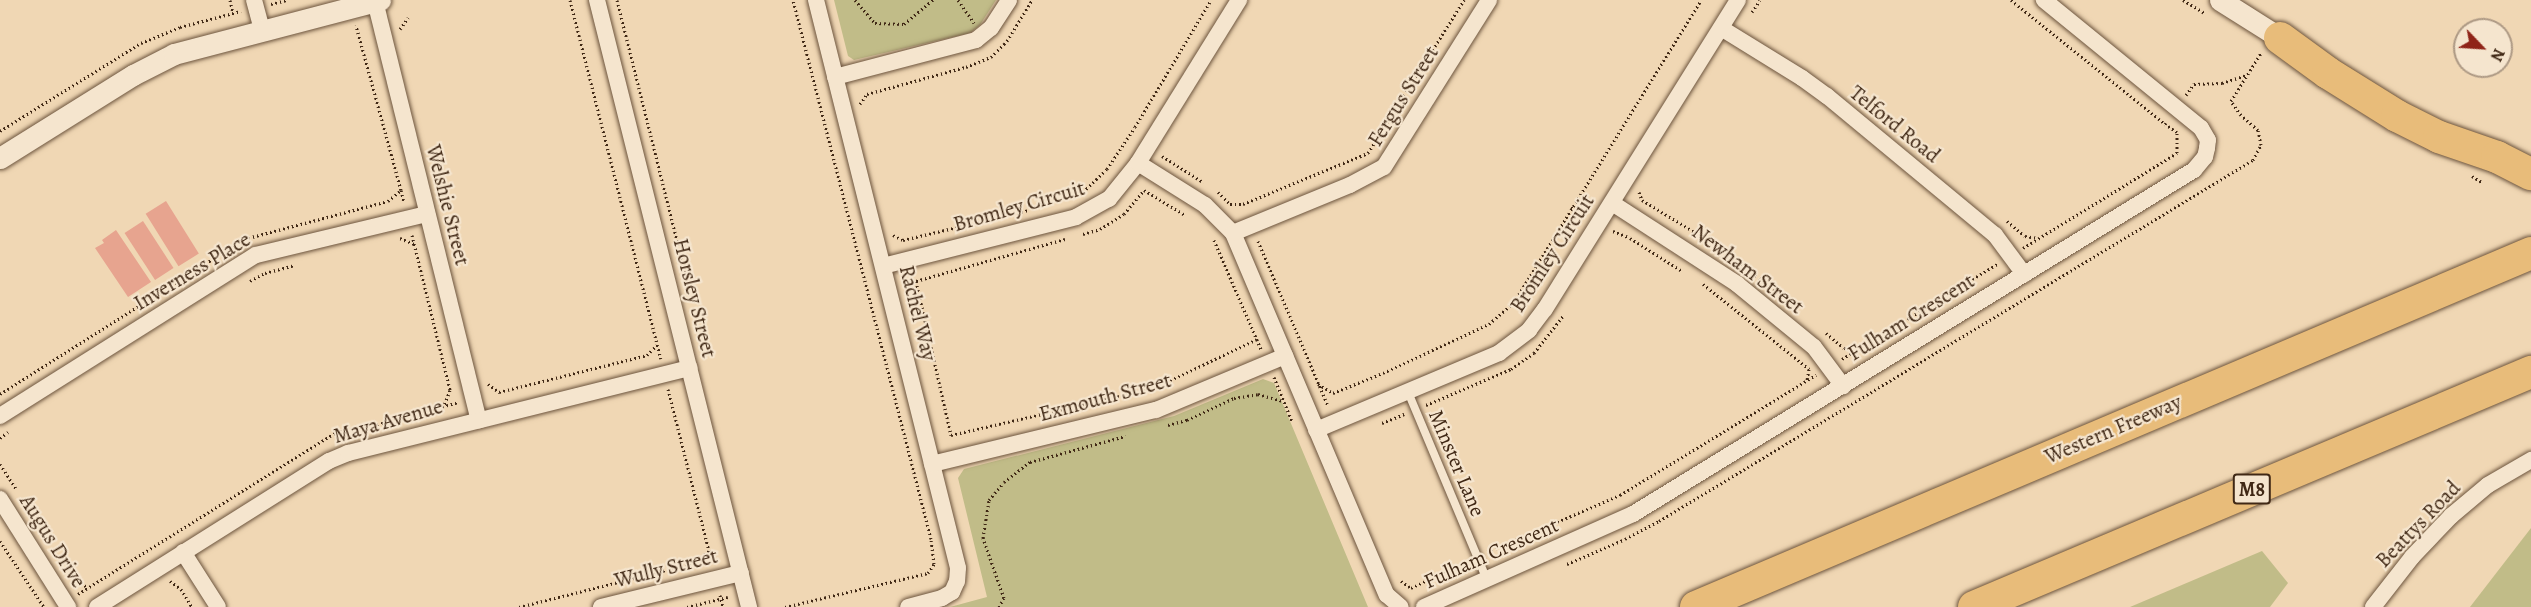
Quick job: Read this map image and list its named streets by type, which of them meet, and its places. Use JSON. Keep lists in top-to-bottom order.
{
  "streets": {
    "highway": ["Western Freeway", "M8"],
    "street": [
      "Fergus Street",
      "Telford Road",
      "Welshie Street",
      "Bromley Circuit",
      "Newham Street",
      "Inverness Place",
      "Horsley Street",
      "Rachel Way",
      "Fulham Crescent",
      "Exmouth Street",
      "Maya Avenue",
      "Beattys Road",
      "Augus Drive",
      "Wully Street"
    ],
    "lane": ["Minster Lane"]
  },
  "crossings": [
    ["Telford Road", "Bromley Circuit"],
    ["Telford Road", "Fulham Crescent"],
    ["Welshie Street", "Inverness Place"],
    ["Welshie Street", "Maya Avenue"],
    ["Bromley Circuit", "Newham Street"],
    ["Bromley Circuit", "Rachel Way"],
    ["Bromley Circuit", "Minster Lane"],
    ["Newham Street", "Fulham Crescent"],
    ["Horsley Street", "Maya Avenue"],
    ["Horsley Street", "Wully Street"],
    ["Rachel Way", "Exmouth Street"],
    ["Fulham Crescent", "Minster Lane"]
  ],
  "north": "bottom right"
}
